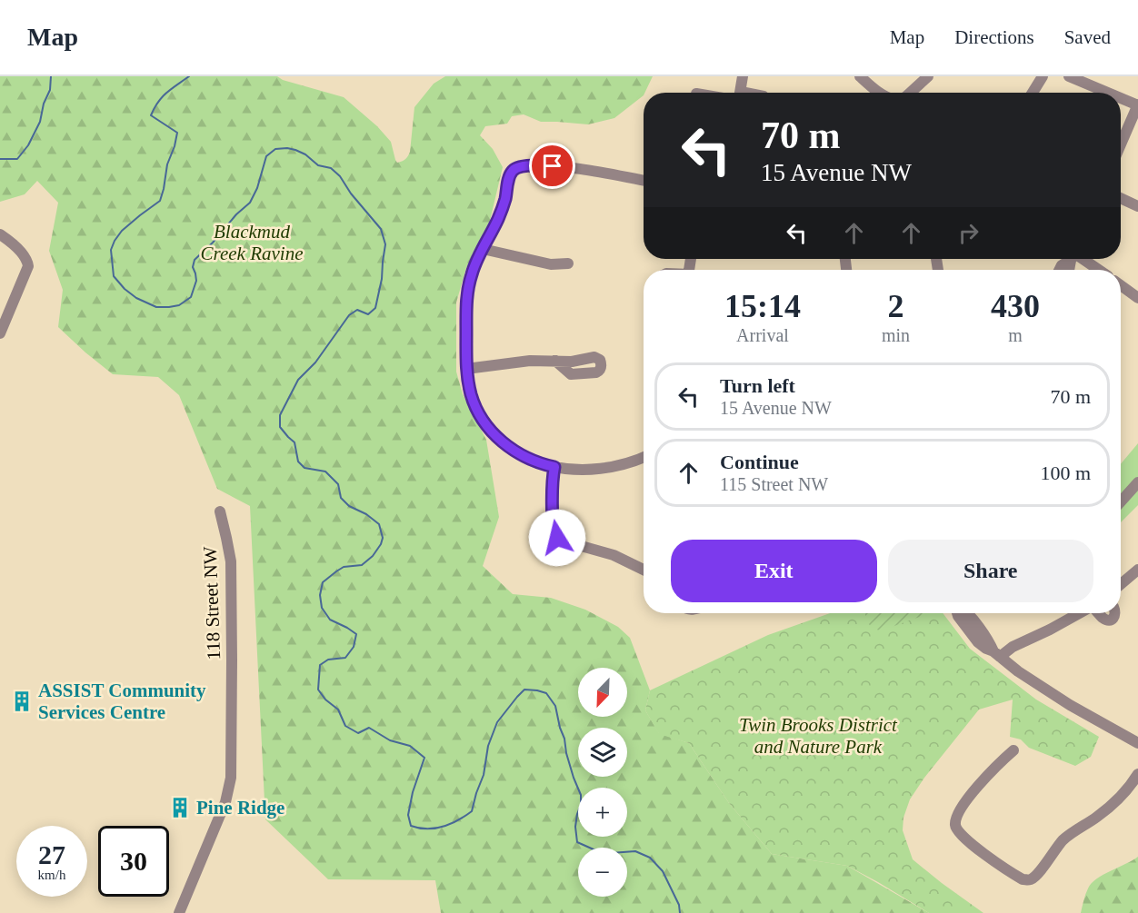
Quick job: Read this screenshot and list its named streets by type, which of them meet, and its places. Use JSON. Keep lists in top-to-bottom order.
{
  "streets": {
    "street": ["118 Street NW"]
  },
  "parks": ["Blackmud Creek Ravine", "Twin Brooks District and Nature Park"],
  "places": {
    "building": ["ASSIST Community Services Centre", "Pine Ridge"]
  },
  "north": "bottom left",
  "page": {
    "header": "Map",
    "nav": ["Map", "Directions", "Saved"],
    "turn": ["70 m", "15 Avenue NW"],
    "eta": [
      "15:14",
      "Arrival",
      "2",
      "min",
      "430",
      "m"
    ],
    "list": [
      {
        "name": "Turn left",
        "note": "15 Avenue NW",
        "value": "70 m"
      },
      {
        "name": "Continue",
        "note": "115 Street NW",
        "value": "100 m"
      }
    ],
    "buttons": ["Exit", "Share"],
    "map_buttons": ["+", "−"],
    "speed": "27 km/h",
    "limit": "30"
  }
}
